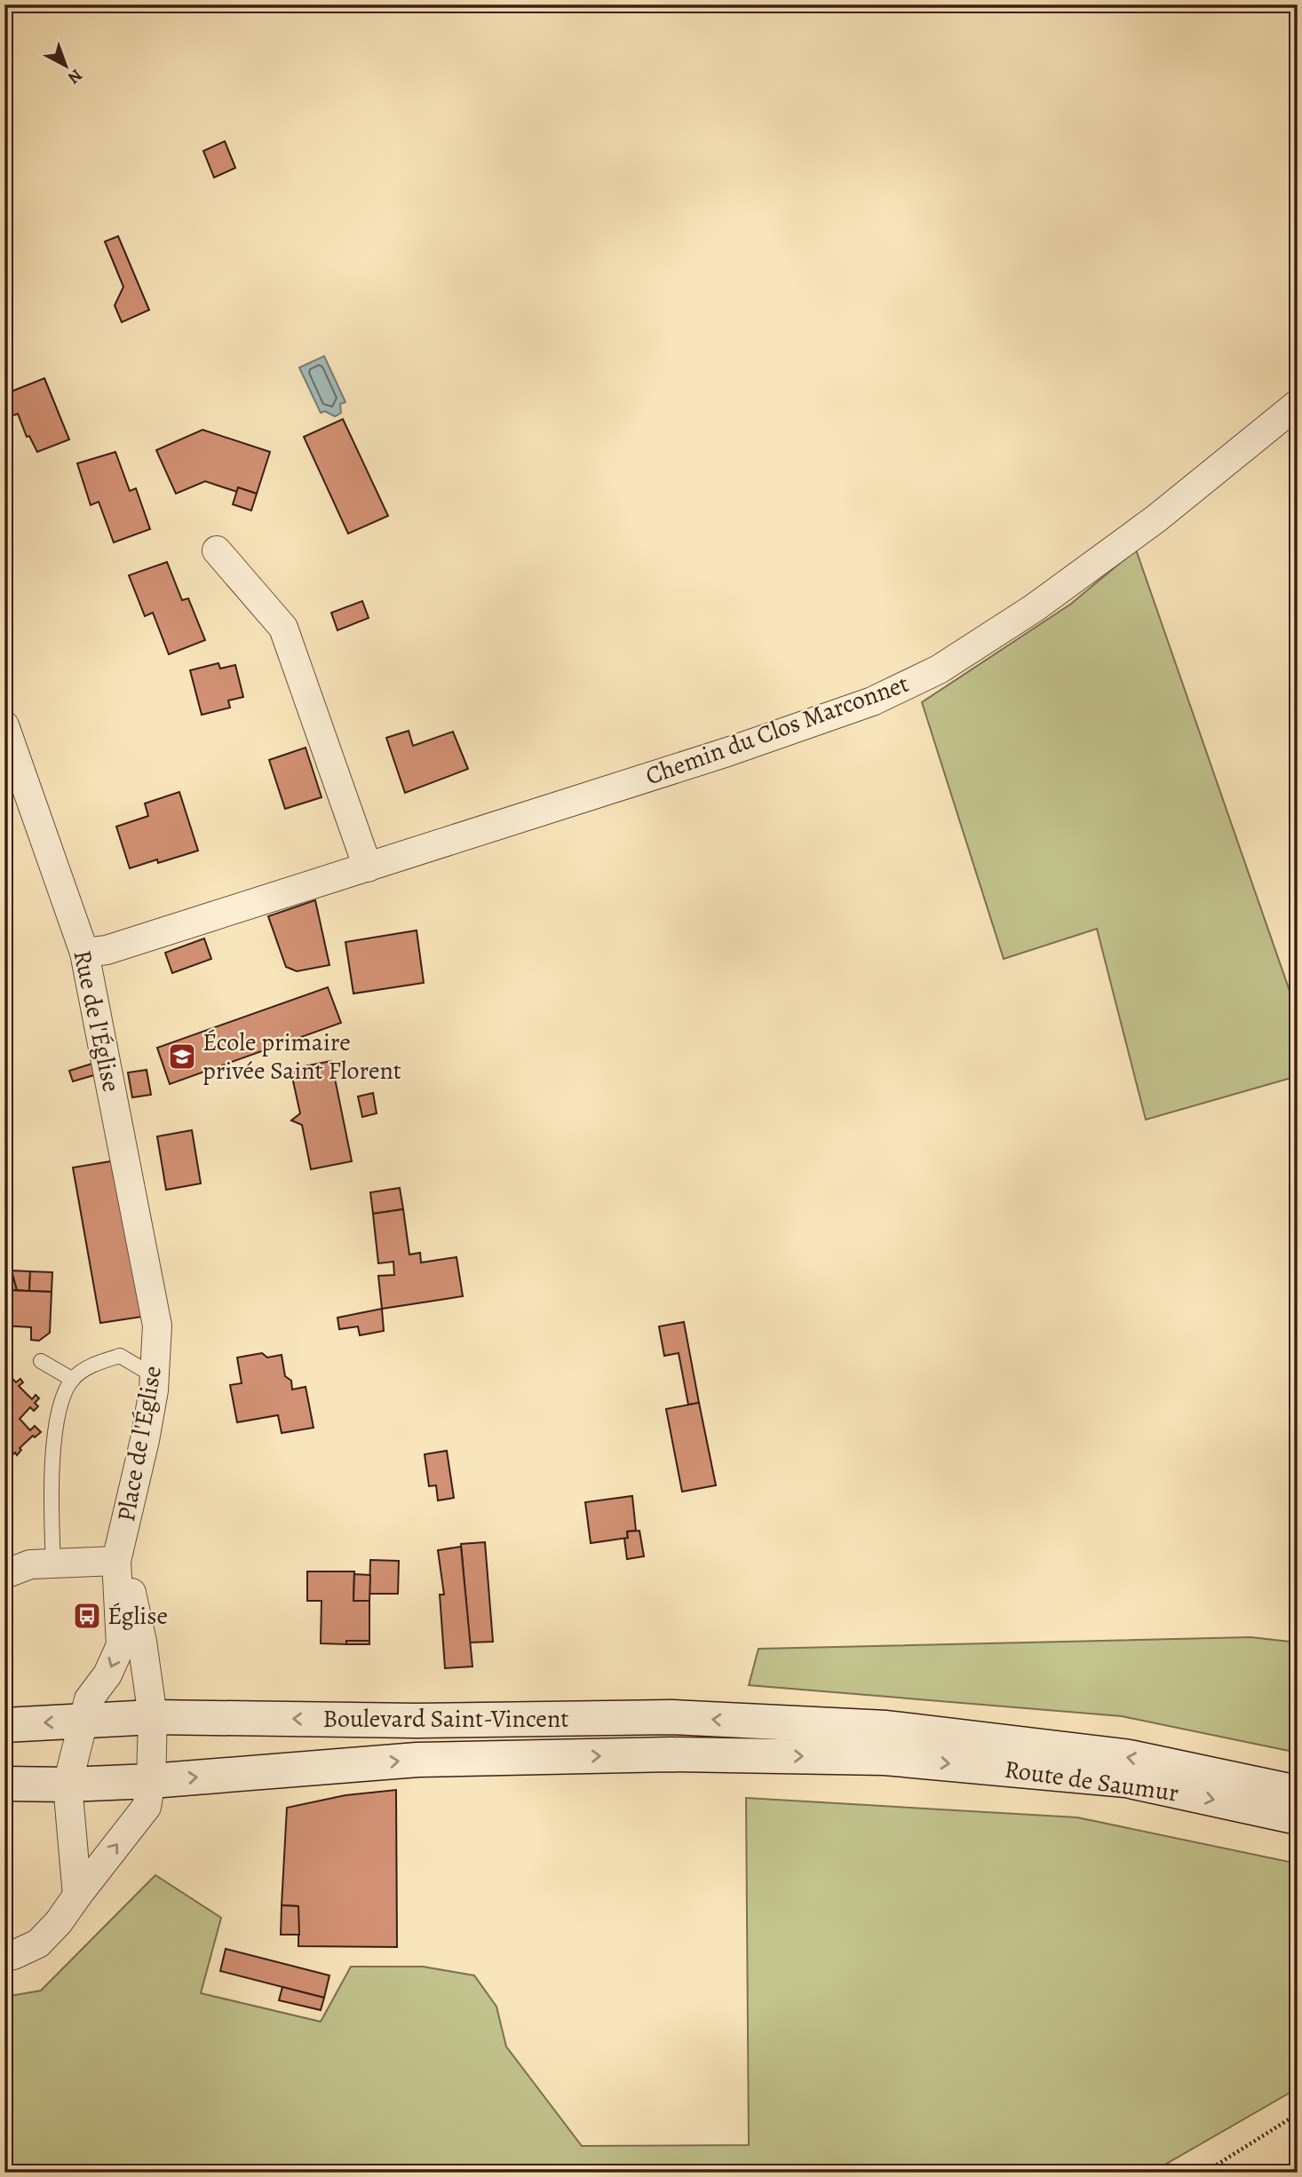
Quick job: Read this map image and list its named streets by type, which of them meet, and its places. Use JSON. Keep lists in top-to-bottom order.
{
  "streets": {
    "main road": ["Boulevard Saint-Vincent", "Route de Saumur"],
    "street": ["Chemin du Clos Marconnet", "Rue de l'Église", "Place de l'Église"]
  },
  "crossings": [
    ["Chemin du Clos Marconnet", "Rue de l'Église"],
    ["Rue de l'Église", "Place de l'Église"],
    ["Place de l'Église", "Boulevard Saint-Vincent"],
    ["Boulevard Saint-Vincent", "Route de Saumur"]
  ],
  "places": {
    "school or university": ["École primaire privée Saint Florent"],
    "bus stop": ["Église"]
  },
  "north": "bottom right"
}
